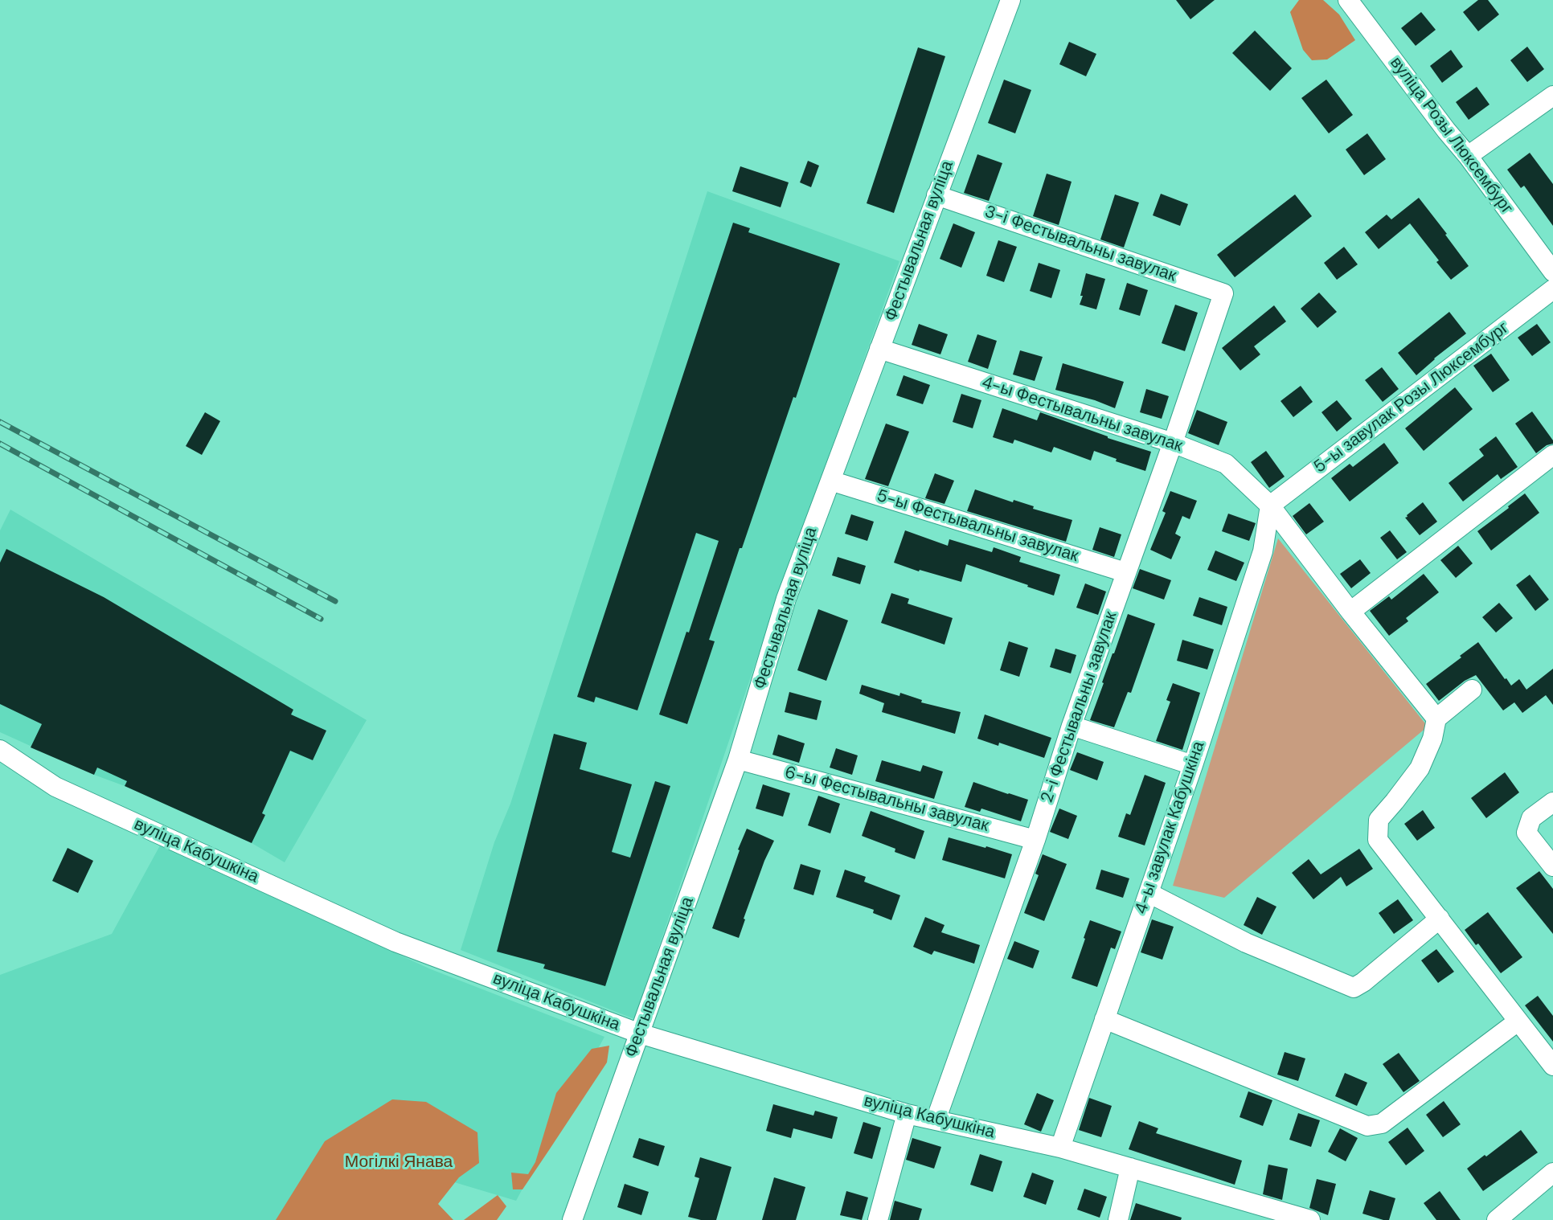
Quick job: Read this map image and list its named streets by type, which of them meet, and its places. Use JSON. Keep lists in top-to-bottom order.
{
  "streets": {
    "street": [
      "вуліца Розы Люксембург",
      "Фестывальная вуліца",
      "3-і Фестывальны завулак",
      "5-ы завулак Розы Люксембург",
      "4-ы Фестывальны завулак",
      "5-ы Фестывальны завулак",
      "2-і Фестывальны завулак",
      "6-ы Фестывальны завулак",
      "4-ы завулак Кабушкіна",
      "вуліца Кабушкіна"
    ]
  },
  "crossings": [
    ["Фестывальная вуліца", "3-і Фестывальны завулак"],
    ["Фестывальная вуліца", "4-ы Фестывальны завулак"],
    ["Фестывальная вуліца", "5-ы Фестывальны завулак"],
    ["Фестывальная вуліца", "6-ы Фестывальны завулак"],
    ["Фестывальная вуліца", "вуліца Кабушкіна"],
    ["3-і Фестывальны завулак", "2-і Фестывальны завулак"],
    ["5-ы завулак Розы Люксембург", "4-ы Фестывальны завулак"],
    ["5-ы завулак Розы Люксембург", "4-ы завулак Кабушкіна"],
    ["4-ы Фестывальны завулак", "2-і Фестывальны завулак"],
    ["4-ы Фестывальны завулак", "4-ы завулак Кабушкіна"],
    ["5-ы Фестывальны завулак", "2-і Фестывальны завулак"],
    ["2-і Фестывальны завулак", "6-ы Фестывальны завулак"],
    ["2-і Фестывальны завулак", "вуліца Кабушкіна"],
    ["4-ы завулак Кабушкіна", "вуліца Кабушкіна"]
  ],
  "parks": ["Могілкі Янава"]
}
